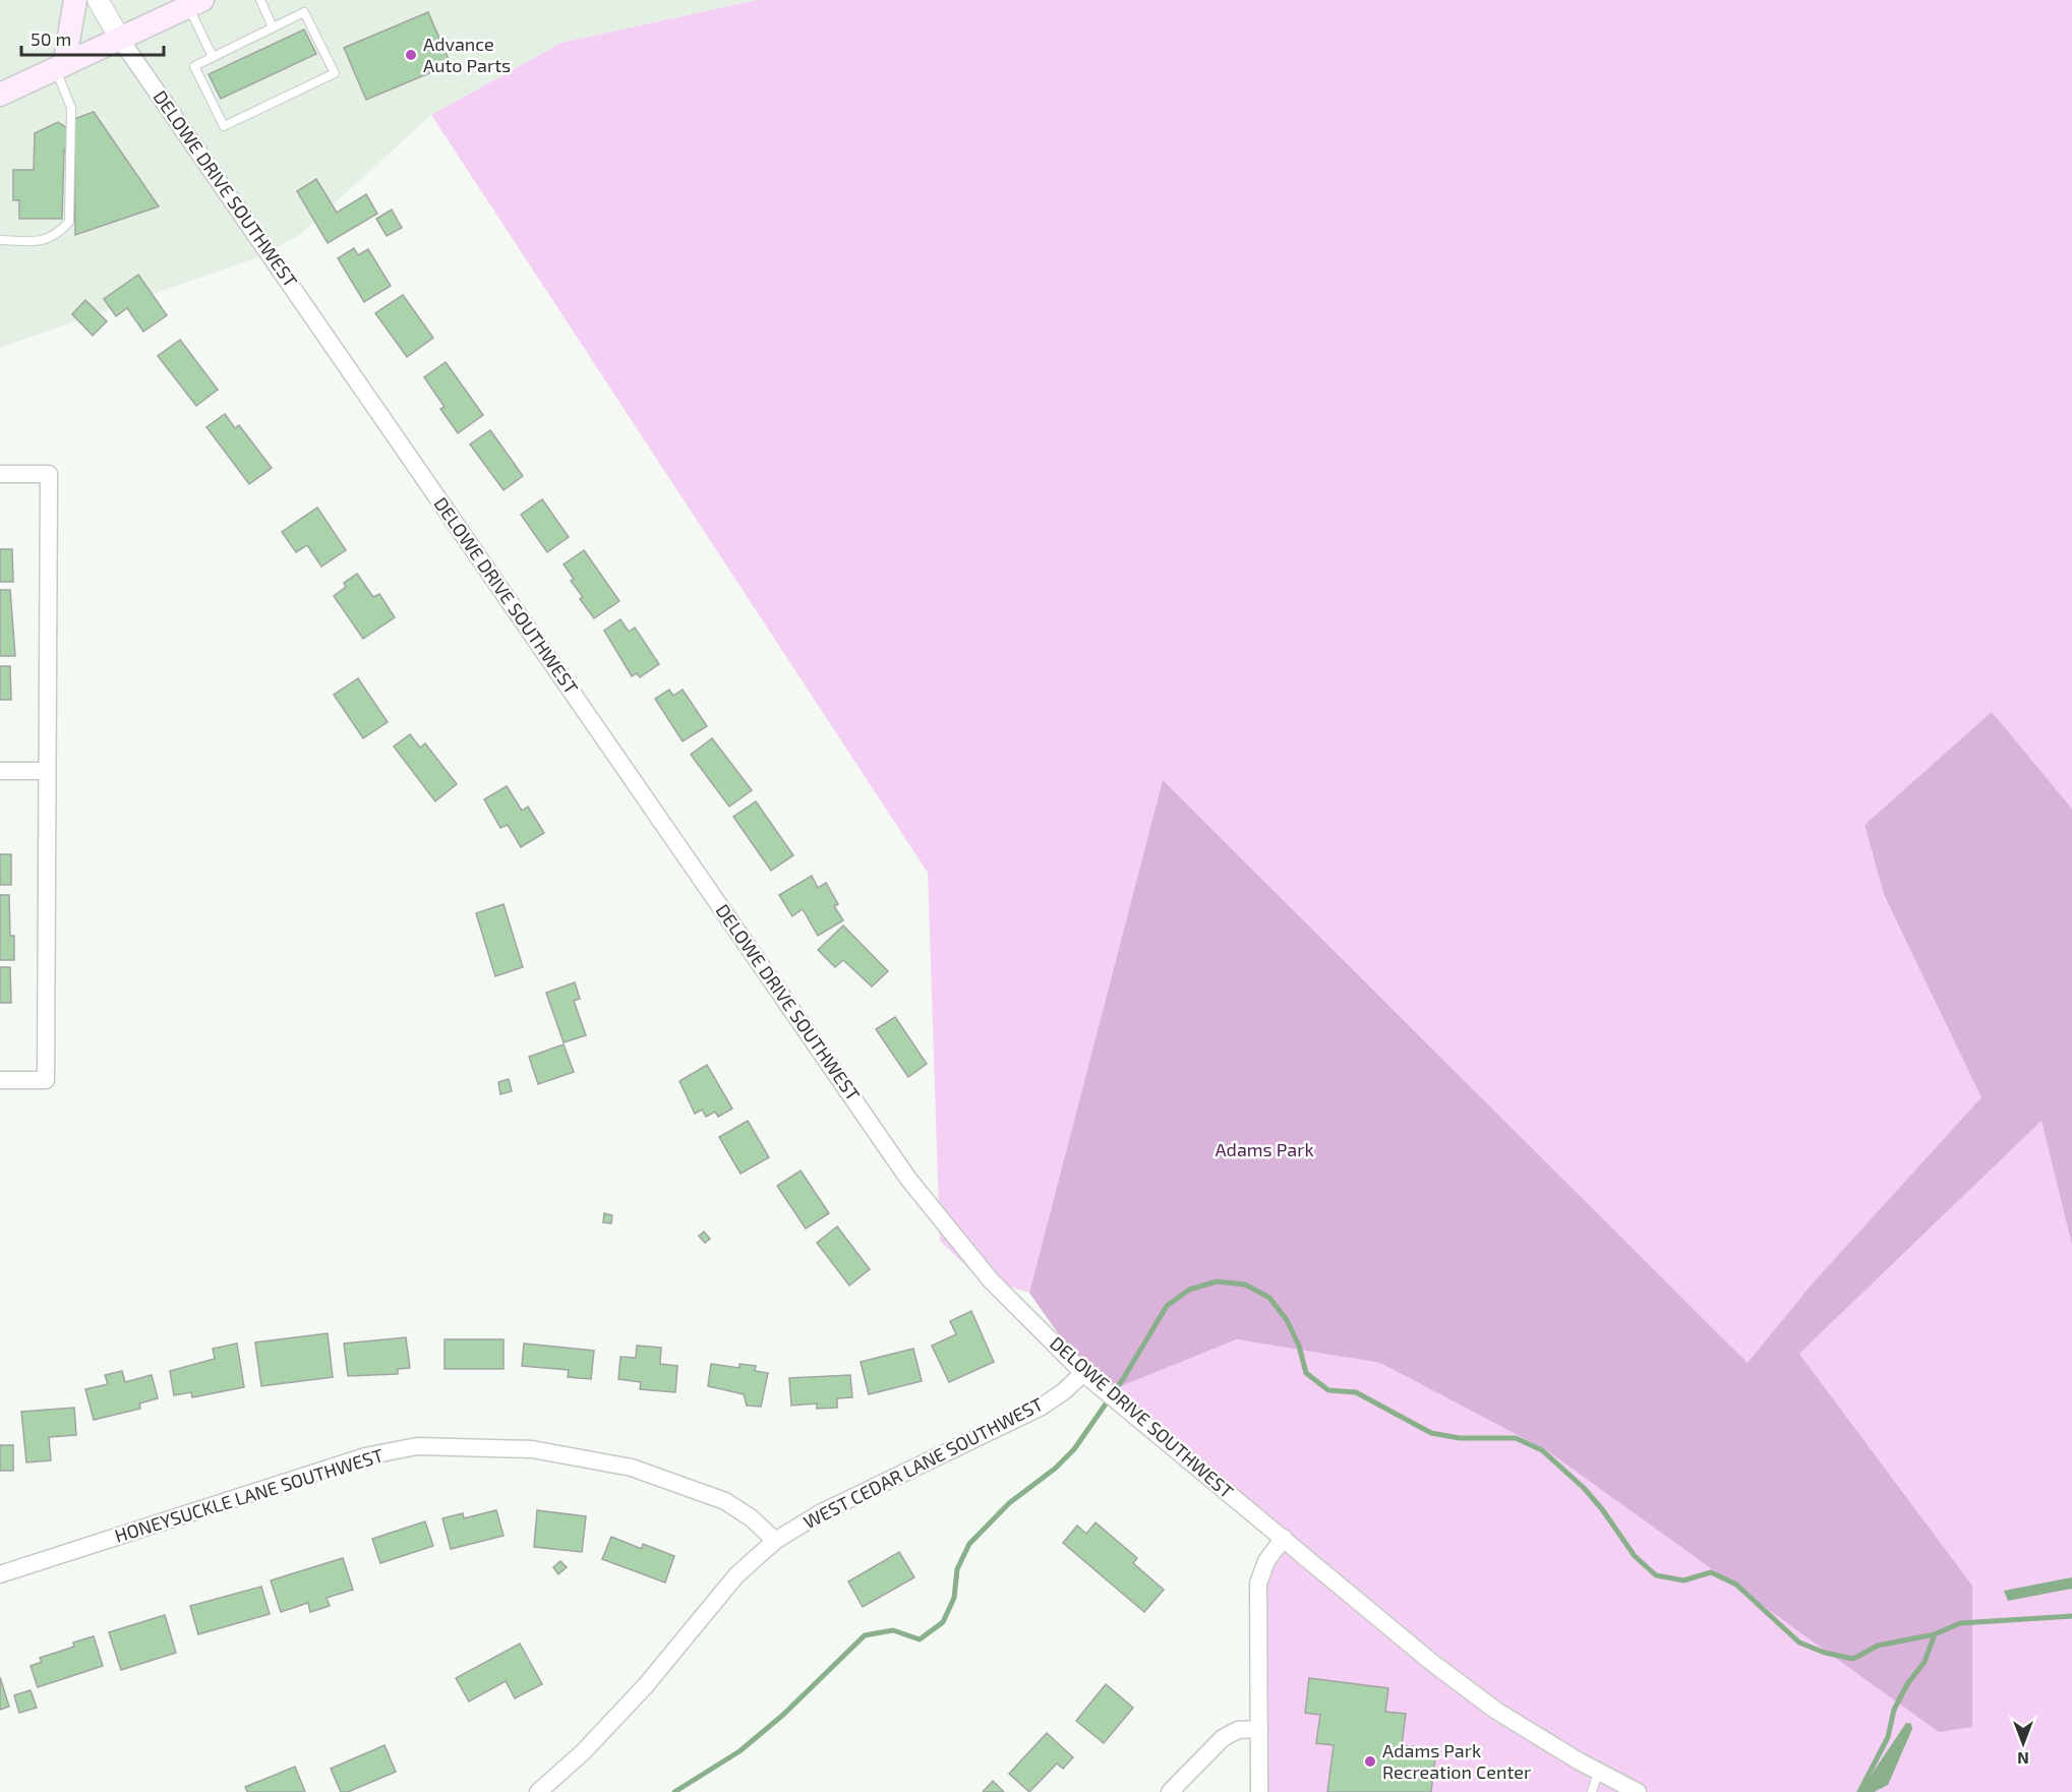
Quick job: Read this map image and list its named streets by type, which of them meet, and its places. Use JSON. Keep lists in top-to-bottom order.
{
  "streets": {
    "street": ["DELOWE DRIVE SOUTHWEST", "WEST CEDAR LANE SOUTHWEST", "HONEYSUCKLE LANE SOUTHWEST"]
  },
  "crossings": [
    ["DELOWE DRIVE SOUTHWEST", "WEST CEDAR LANE SOUTHWEST"],
    ["WEST CEDAR LANE SOUTHWEST", "HONEYSUCKLE LANE SOUTHWEST"]
  ],
  "parks": ["Adams Park"],
  "places": ["Advance Auto Parts", "Adams Park Recreation Center"],
  "scale_bar": "50 m",
  "north": "bottom"
}
